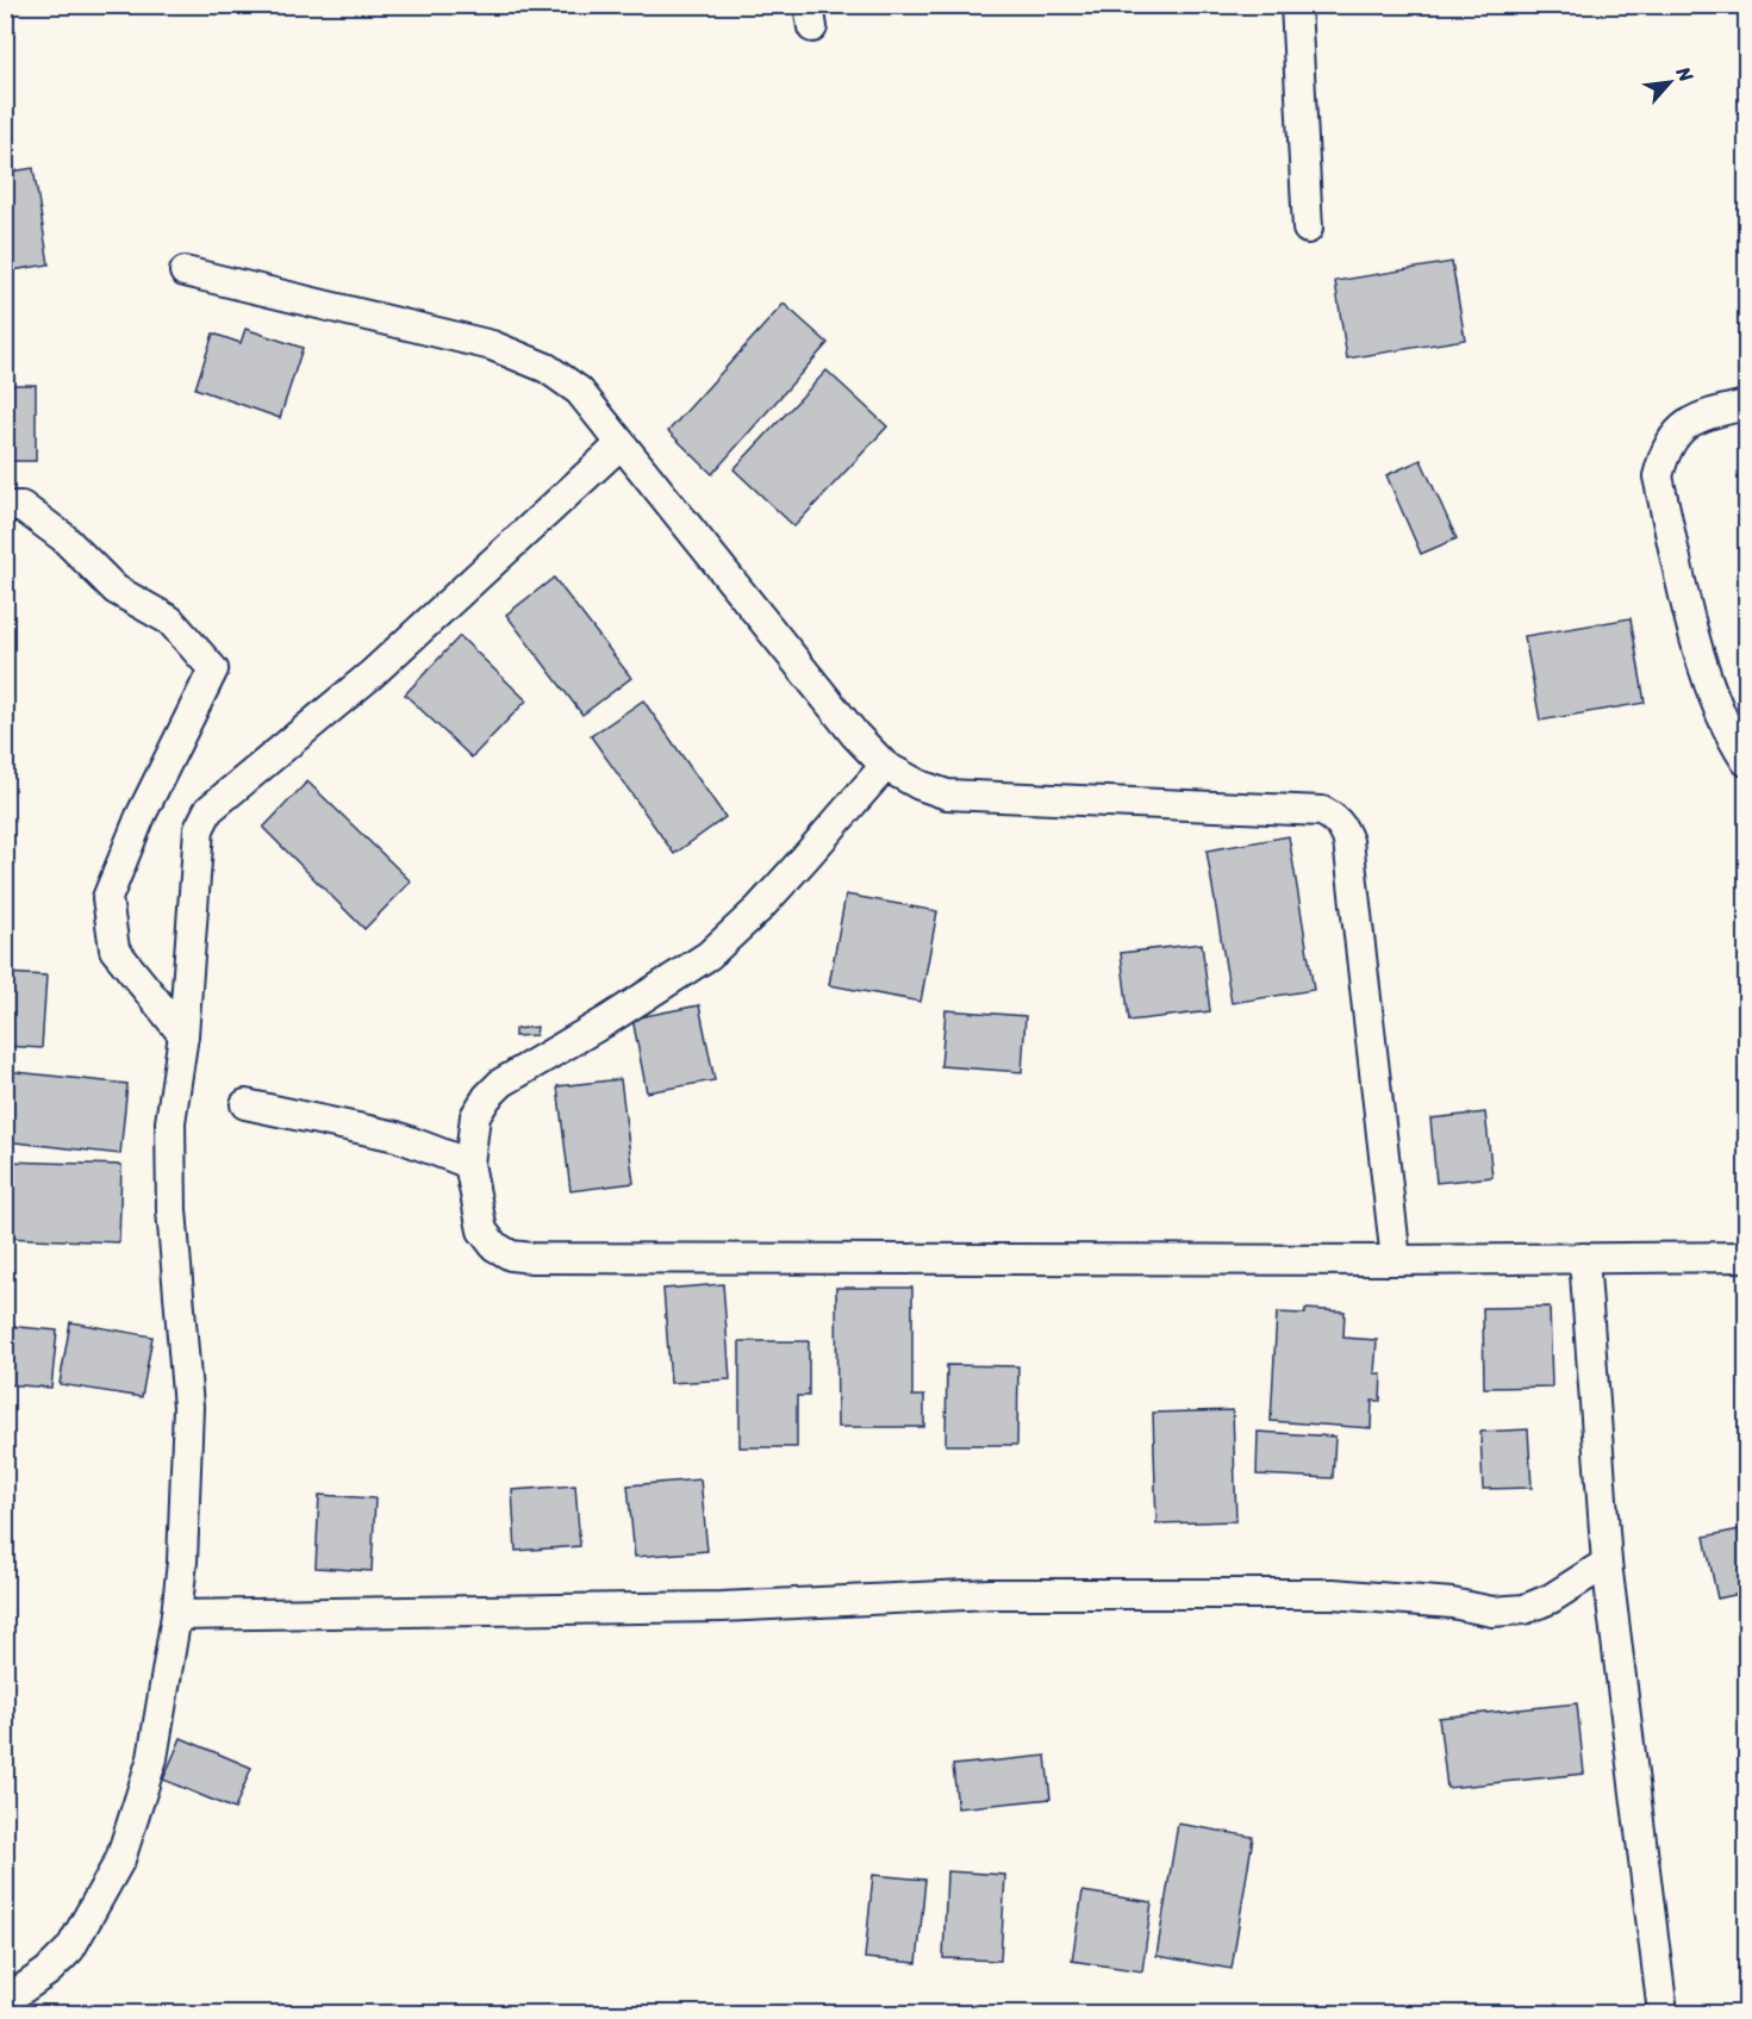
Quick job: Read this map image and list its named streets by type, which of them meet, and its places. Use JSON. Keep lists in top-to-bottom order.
{
  "north": "top right"
}
